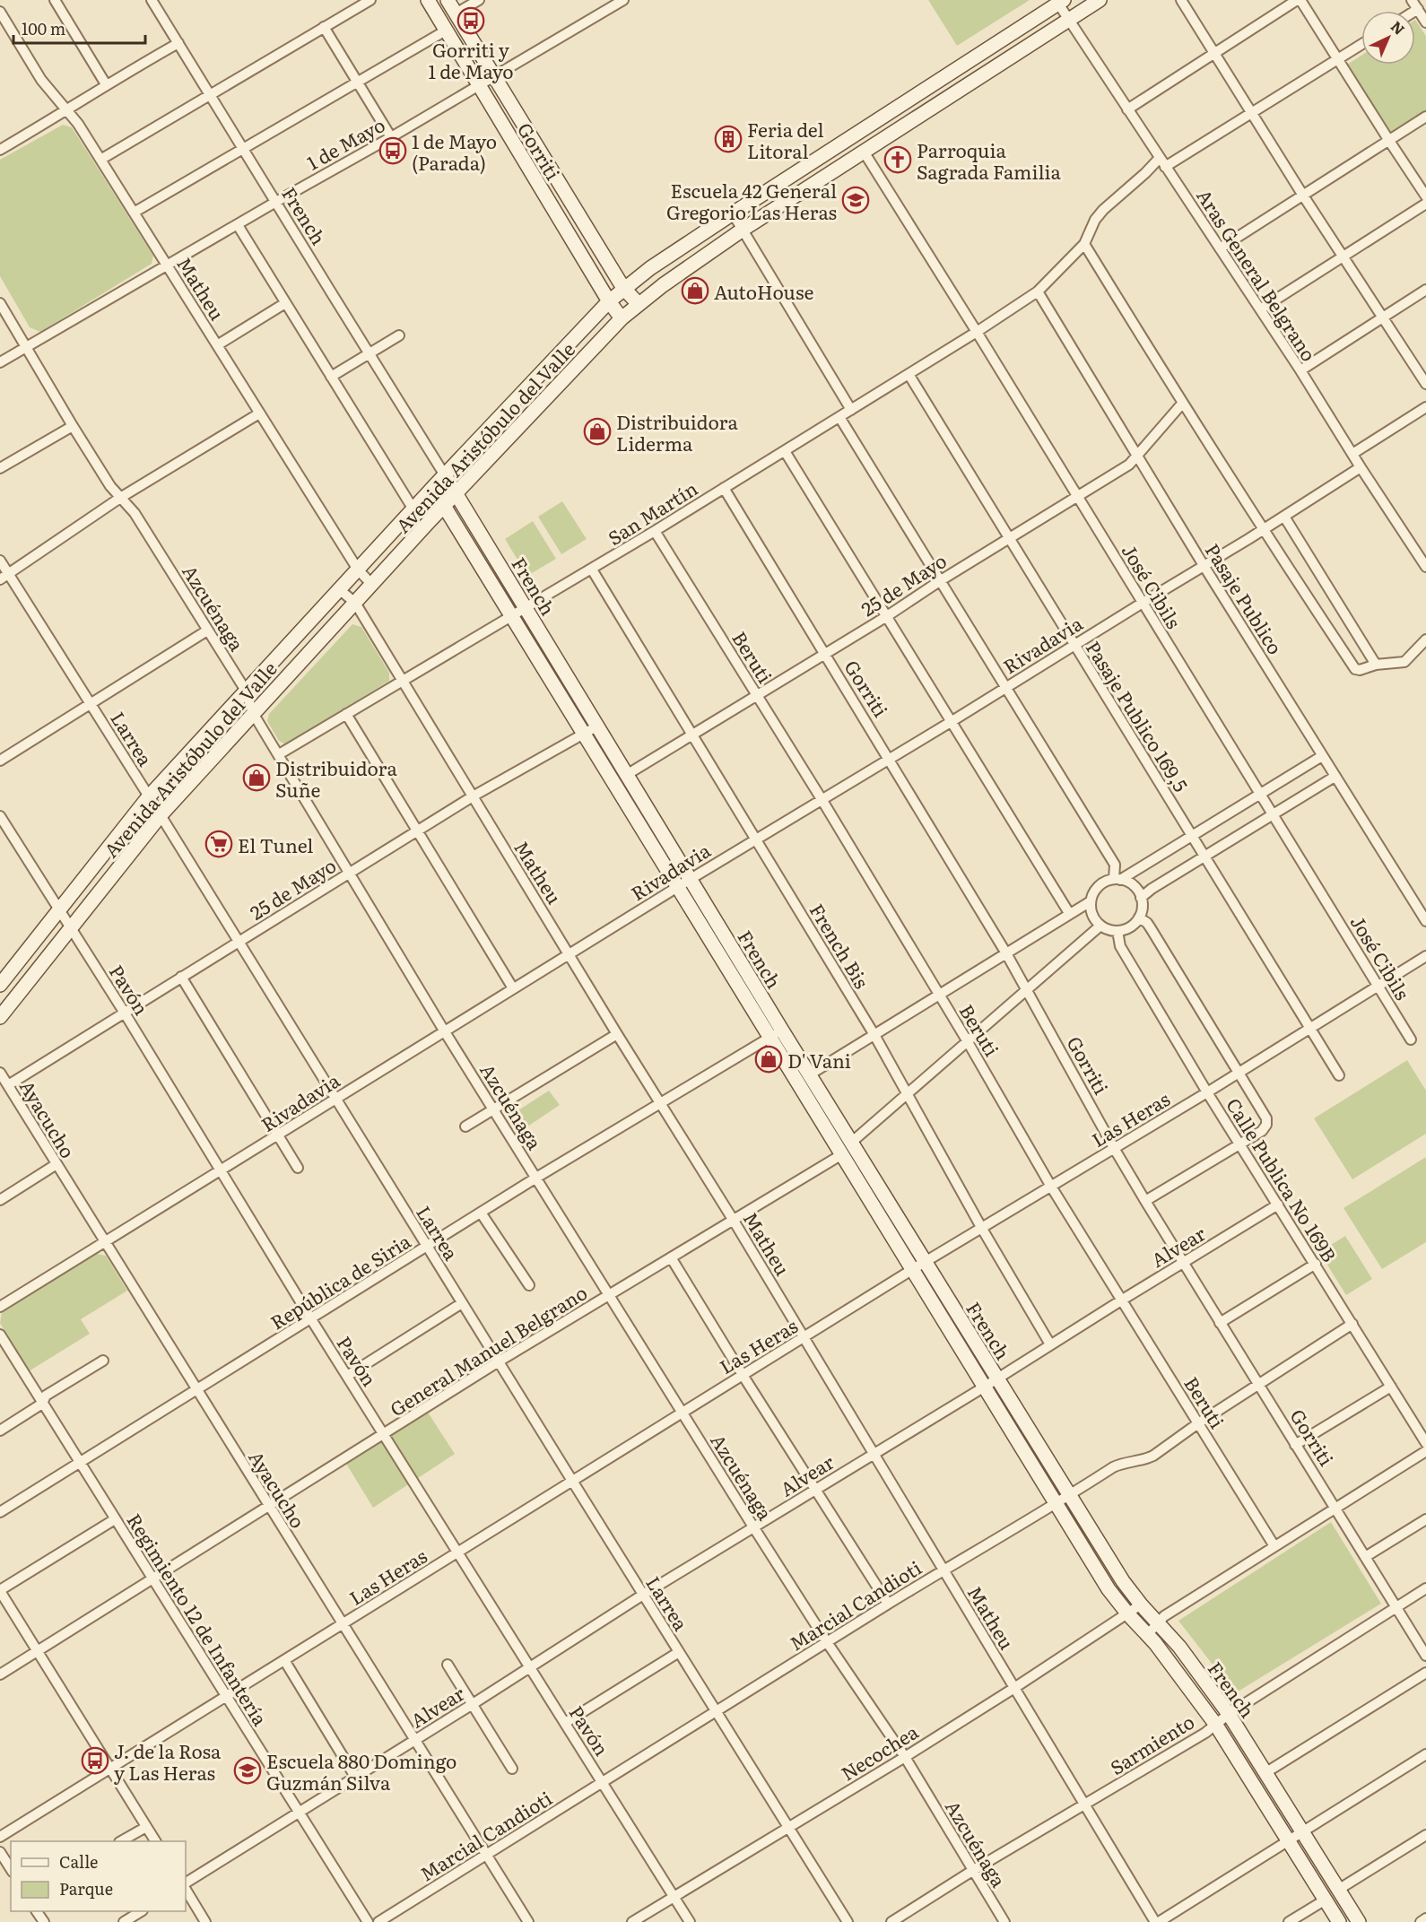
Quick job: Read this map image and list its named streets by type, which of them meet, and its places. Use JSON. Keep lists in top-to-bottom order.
{
  "streets": {
    "main road": ["Gorriti", "French", "Avenida Aristóbulo del Valle"],
    "street": [
      "1 de Mayo",
      "Aras General Belgrano",
      "Matheu",
      "San Martín",
      "25 de Mayo",
      "José Cibils",
      "Pasaje Publico",
      "Azcuénaga",
      "Rivadavia",
      "Beruti",
      "Pasaje Publico 169,5",
      "Larrea",
      "French Bis",
      "Pavón",
      "Ayacucho",
      "Las Heras",
      "Calle Publica No 169B",
      "Alvear",
      "República de Siria",
      "General Manuel Belgrano",
      "Marcial Candioti",
      "Regimiento 12 de Infantería",
      "Sarmiento",
      "Necochea"
    ]
  },
  "crossings": [
    ["1 de Mayo", "Gorriti"],
    ["1 de Mayo", "French"],
    ["1 de Mayo", "Matheu"],
    ["1 de Mayo", "Azcuénaga"],
    ["Gorriti", "Avenida Aristóbulo del Valle"],
    ["Gorriti", "San Martín"],
    ["Gorriti", "25 de Mayo"],
    ["Gorriti", "Rivadavia"],
    ["Gorriti", "Las Heras"],
    ["Gorriti", "Alvear"],
    ["Gorriti", "Marcial Candioti"],
    ["Gorriti", "Sarmiento"],
    ["French", "Avenida Aristóbulo del Valle"],
    ["French", "San Martín"],
    ["French", "25 de Mayo"],
    ["French", "Rivadavia"],
    ["French", "Las Heras"],
    ["French", "Alvear"],
    ["French", "República de Siria"],
    ["French", "General Manuel Belgrano"],
    ["French", "Marcial Candioti"],
    ["French", "Sarmiento"],
    ["French", "Necochea"],
    ["Aras General Belgrano", "Avenida Aristóbulo del Valle"],
    ["Aras General Belgrano", "Rivadavia"],
    ["Matheu", "Avenida Aristóbulo del Valle"],
    ["Matheu", "San Martín"],
    ["Matheu", "25 de Mayo"],
    ["Matheu", "Rivadavia"],
    ["Matheu", "Las Heras"],
    ["Matheu", "Alvear"],
    ["Matheu", "República de Siria"],
    ["Matheu", "General Manuel Belgrano"],
    ["Matheu", "Marcial Candioti"],
    ["Matheu", "Sarmiento"],
    ["Matheu", "Necochea"],
    ["Avenida Aristóbulo del Valle", "José Cibils"],
    ["Avenida Aristóbulo del Valle", "Azcuénaga"],
    ["Avenida Aristóbulo del Valle", "Larrea"],
    ["Avenida Aristóbulo del Valle", "Pavón"],
    ["San Martín", "José Cibils"],
    ["San Martín", "Pasaje Publico"],
    ["San Martín", "Azcuénaga"],
    ["San Martín", "Beruti"],
    ["San Martín", "Pasaje Publico 169,5"],
    ["San Martín", "French Bis"],
    ["25 de Mayo", "José Cibils"],
    ["25 de Mayo", "Pasaje Publico"],
    ["25 de Mayo", "Azcuénaga"],
    ["25 de Mayo", "Beruti"],
    ["25 de Mayo", "Pasaje Publico 169,5"],
    ["25 de Mayo", "Larrea"],
    ["25 de Mayo", "French Bis"],
    ["25 de Mayo", "Pavón"],
    ["25 de Mayo", "Ayacucho"],
    ["José Cibils", "Rivadavia"],
    ["José Cibils", "Las Heras"],
    ["Pasaje Publico", "Rivadavia"],
    ["Azcuénaga", "Rivadavia"],
    ["Azcuénaga", "Las Heras"],
    ["Azcuénaga", "Alvear"],
    ["Azcuénaga", "República de Siria"],
    ["Azcuénaga", "General Manuel Belgrano"],
    ["Azcuénaga", "Marcial Candioti"],
    ["Azcuénaga", "Sarmiento"],
    ["Azcuénaga", "Necochea"],
    ["Rivadavia", "Beruti"],
    ["Rivadavia", "Pasaje Publico 169,5"],
    ["Rivadavia", "Larrea"],
    ["Rivadavia", "French Bis"],
    ["Rivadavia", "Pavón"],
    ["Rivadavia", "Ayacucho"],
    ["Beruti", "Las Heras"],
    ["Beruti", "Alvear"],
    ["Beruti", "Marcial Candioti"],
    ["Pasaje Publico 169,5", "Las Heras"],
    ["Larrea", "Las Heras"],
    ["Larrea", "Alvear"],
    ["Larrea", "República de Siria"],
    ["Larrea", "General Manuel Belgrano"],
    ["Larrea", "Marcial Candioti"],
    ["Larrea", "Necochea"],
    ["French Bis", "Las Heras"],
    ["French Bis", "Alvear"],
    ["Pavón", "Las Heras"],
    ["Pavón", "Alvear"],
    ["Pavón", "República de Siria"],
    ["Pavón", "General Manuel Belgrano"],
    ["Pavón", "Marcial Candioti"],
    ["Pavón", "Necochea"],
    ["Ayacucho", "Las Heras"],
    ["Ayacucho", "Alvear"],
    ["Ayacucho", "República de Siria"],
    ["Ayacucho", "General Manuel Belgrano"],
    ["Ayacucho", "Marcial Candioti"],
    ["Las Heras", "Calle Publica No 169B"],
    ["Las Heras", "Regimiento 12 de Infantería"],
    ["Calle Publica No 169B", "Alvear"],
    ["Calle Publica No 169B", "Marcial Candioti"],
    ["Alvear", "Regimiento 12 de Infantería"],
    ["República de Siria", "Regimiento 12 de Infantería"],
    ["General Manuel Belgrano", "Regimiento 12 de Infantería"]
  ],
  "places": {
    "bus stop": ["Gorriti y 1 de Mayo", "1 de Mayo (Parada)", "J. de la Rosa y Las Heras"],
    "building": ["Feria del Litoral"],
    "church": ["Parroquia Sagrada Familia"],
    "school or university": ["Escuela 42 General Gregorio Las Heras", "Escuela 880 Domingo Guzmán Silva"],
    "shop": [
      "AutoHouse",
      "Distribuidora Liderma",
      "Distribuidora Suñe",
      "D' Vani"
    ],
    "supermarket": ["El Tunel"]
  },
  "legend": ["Calle", "Parque"],
  "scale_bar": "100 m",
  "north": "top right"
}
